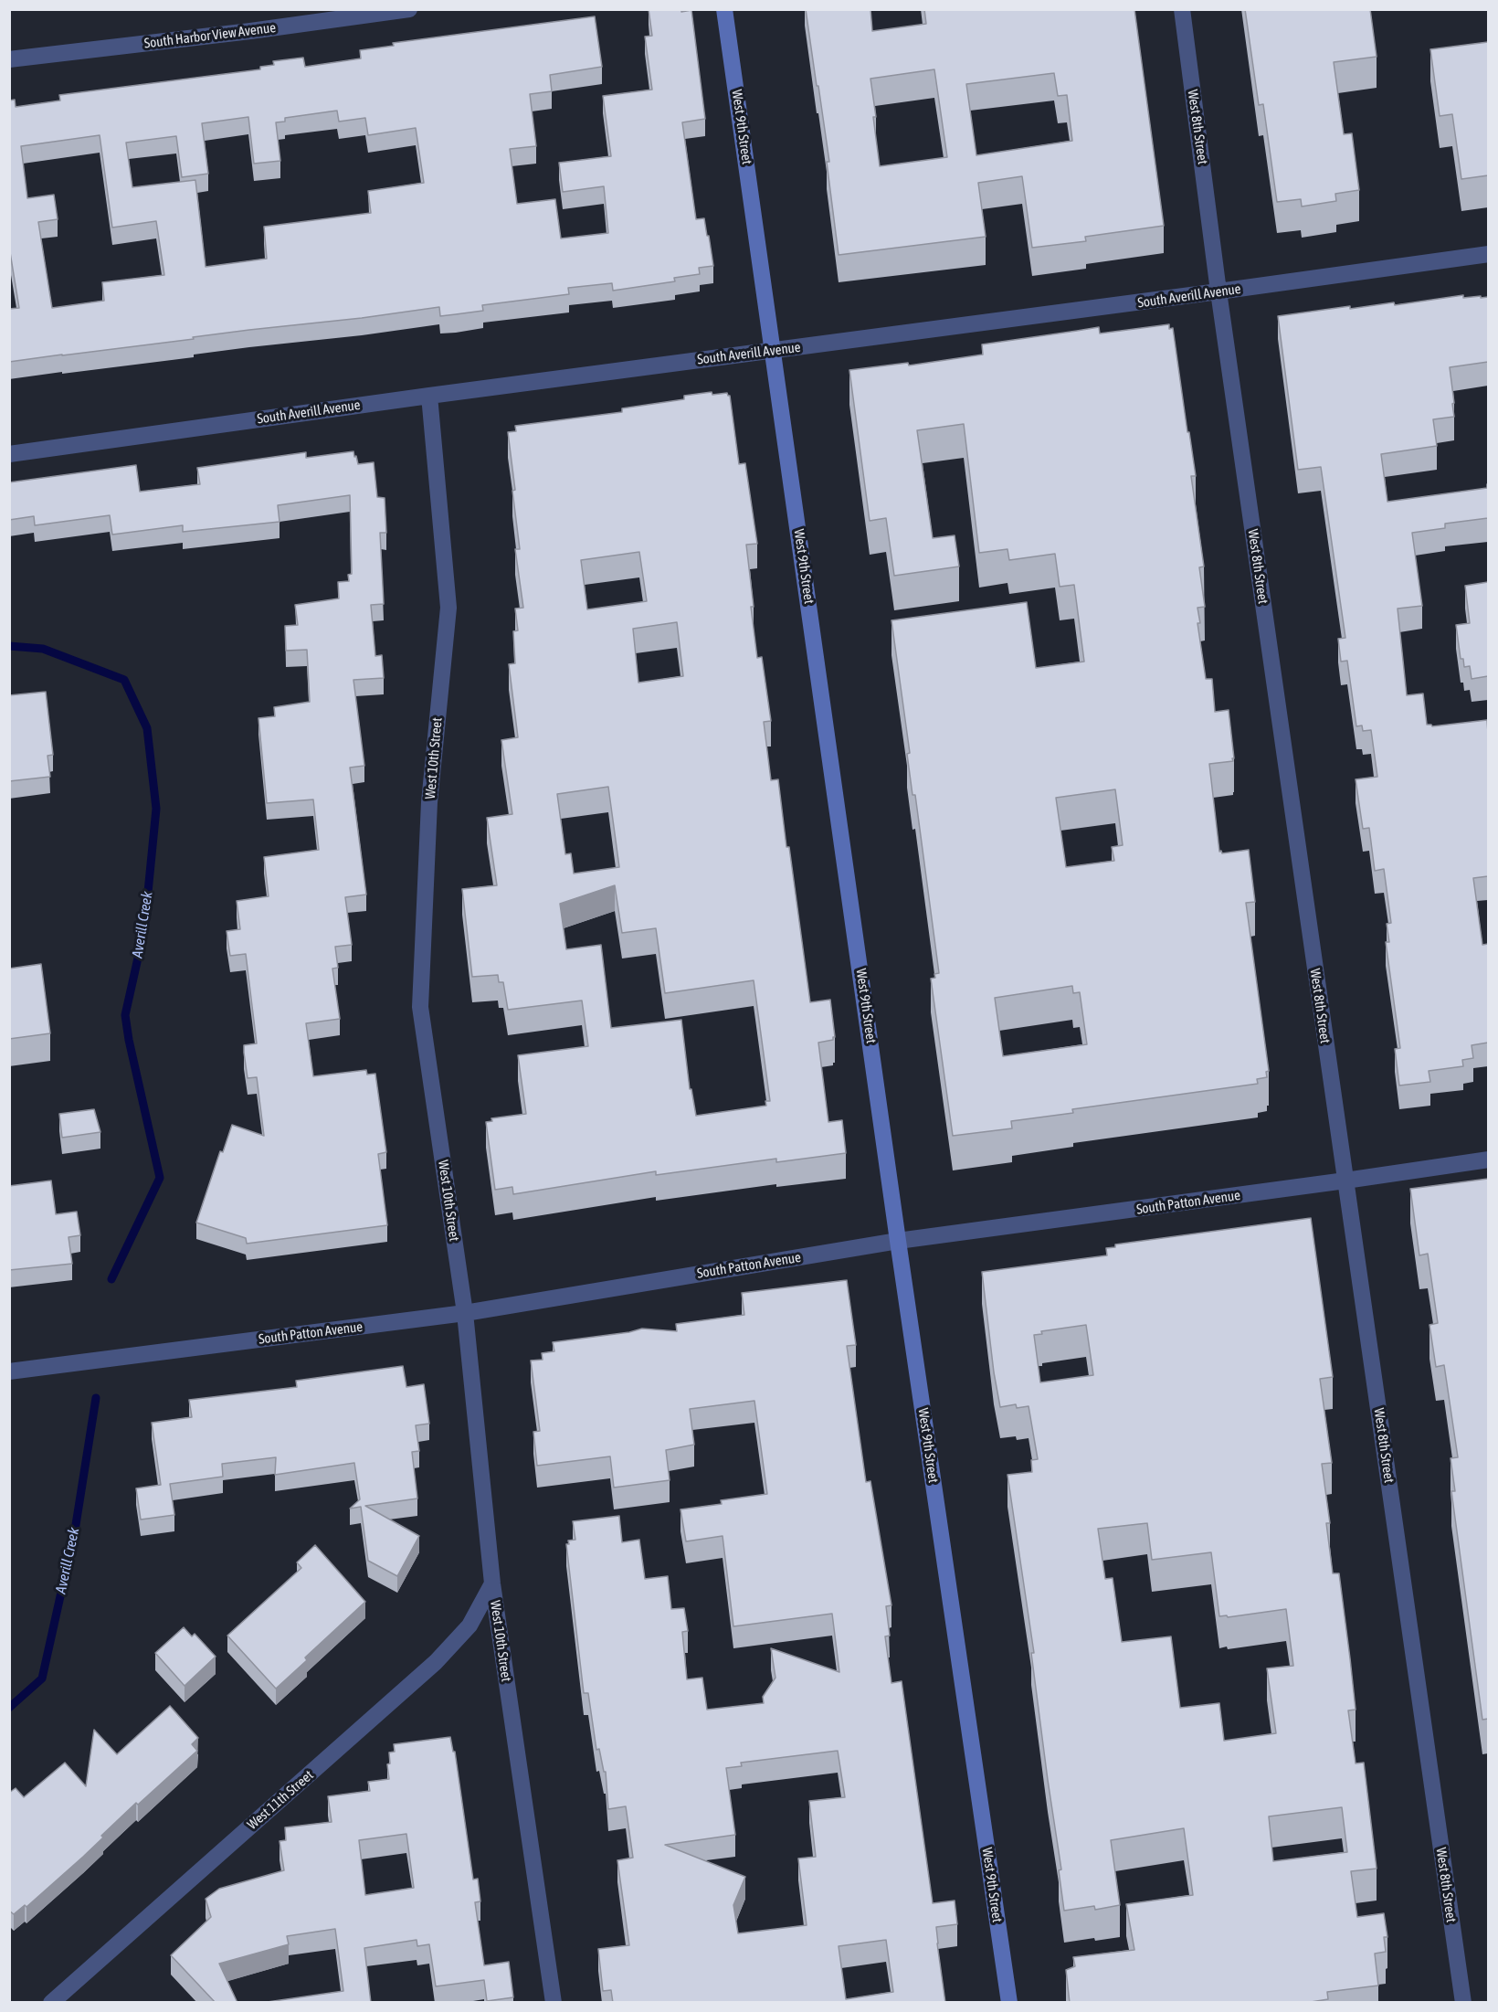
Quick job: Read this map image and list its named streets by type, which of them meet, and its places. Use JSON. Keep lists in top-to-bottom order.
{
  "streets": {
    "main road": ["West 9th Street"],
    "street": [
      "South Harbor View Avenue",
      "West 8th Street",
      "South Averill Avenue",
      "West 10th Street",
      "South Patton Avenue",
      "West 11th Street"
    ]
  },
  "crossings": [
    ["West 9th Street", "South Averill Avenue"],
    ["West 9th Street", "South Patton Avenue"],
    ["West 8th Street", "South Averill Avenue"],
    ["West 8th Street", "South Patton Avenue"],
    ["South Averill Avenue", "West 10th Street"],
    ["West 10th Street", "South Patton Avenue"],
    ["West 10th Street", "West 11th Street"]
  ],
  "water": ["Averill Creek"]
}
